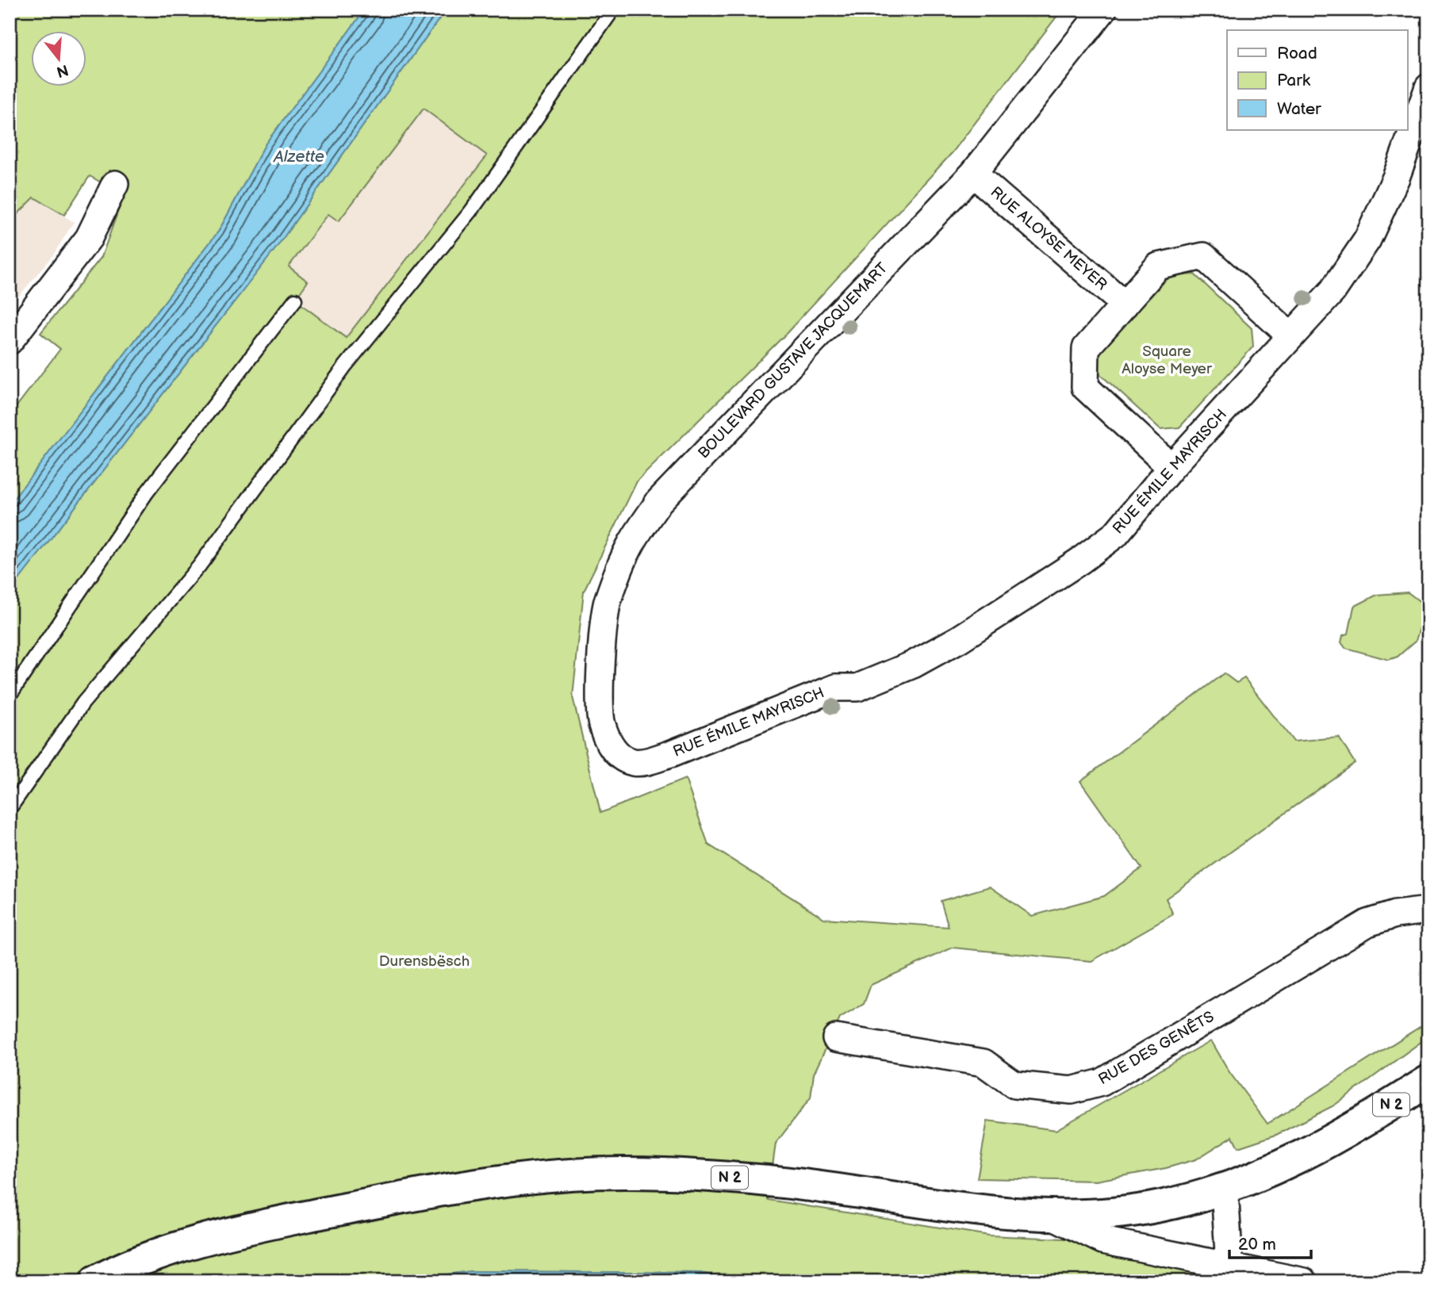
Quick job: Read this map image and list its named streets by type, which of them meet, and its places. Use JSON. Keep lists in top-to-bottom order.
{
  "streets": {
    "main road": ["N 2"],
    "street": [
      "RUE ALOYSE MEYER",
      "BOULEVARD GUSTAVE JACQUEMART",
      "RUE ÉMILE MAYRISCH",
      "RUE DES GENÊTS"
    ]
  },
  "crossings": [
    ["RUE ALOYSE MEYER", "BOULEVARD GUSTAVE JACQUEMART"],
    ["BOULEVARD GUSTAVE JACQUEMART", "RUE ÉMILE MAYRISCH"]
  ],
  "water": ["Alzette"],
  "parks": ["Square Aloyse Meyer", "Durensbësch"],
  "legend": ["Road", "Park", "Water"],
  "scale_bar": "20 m",
  "north": "bottom"
}
